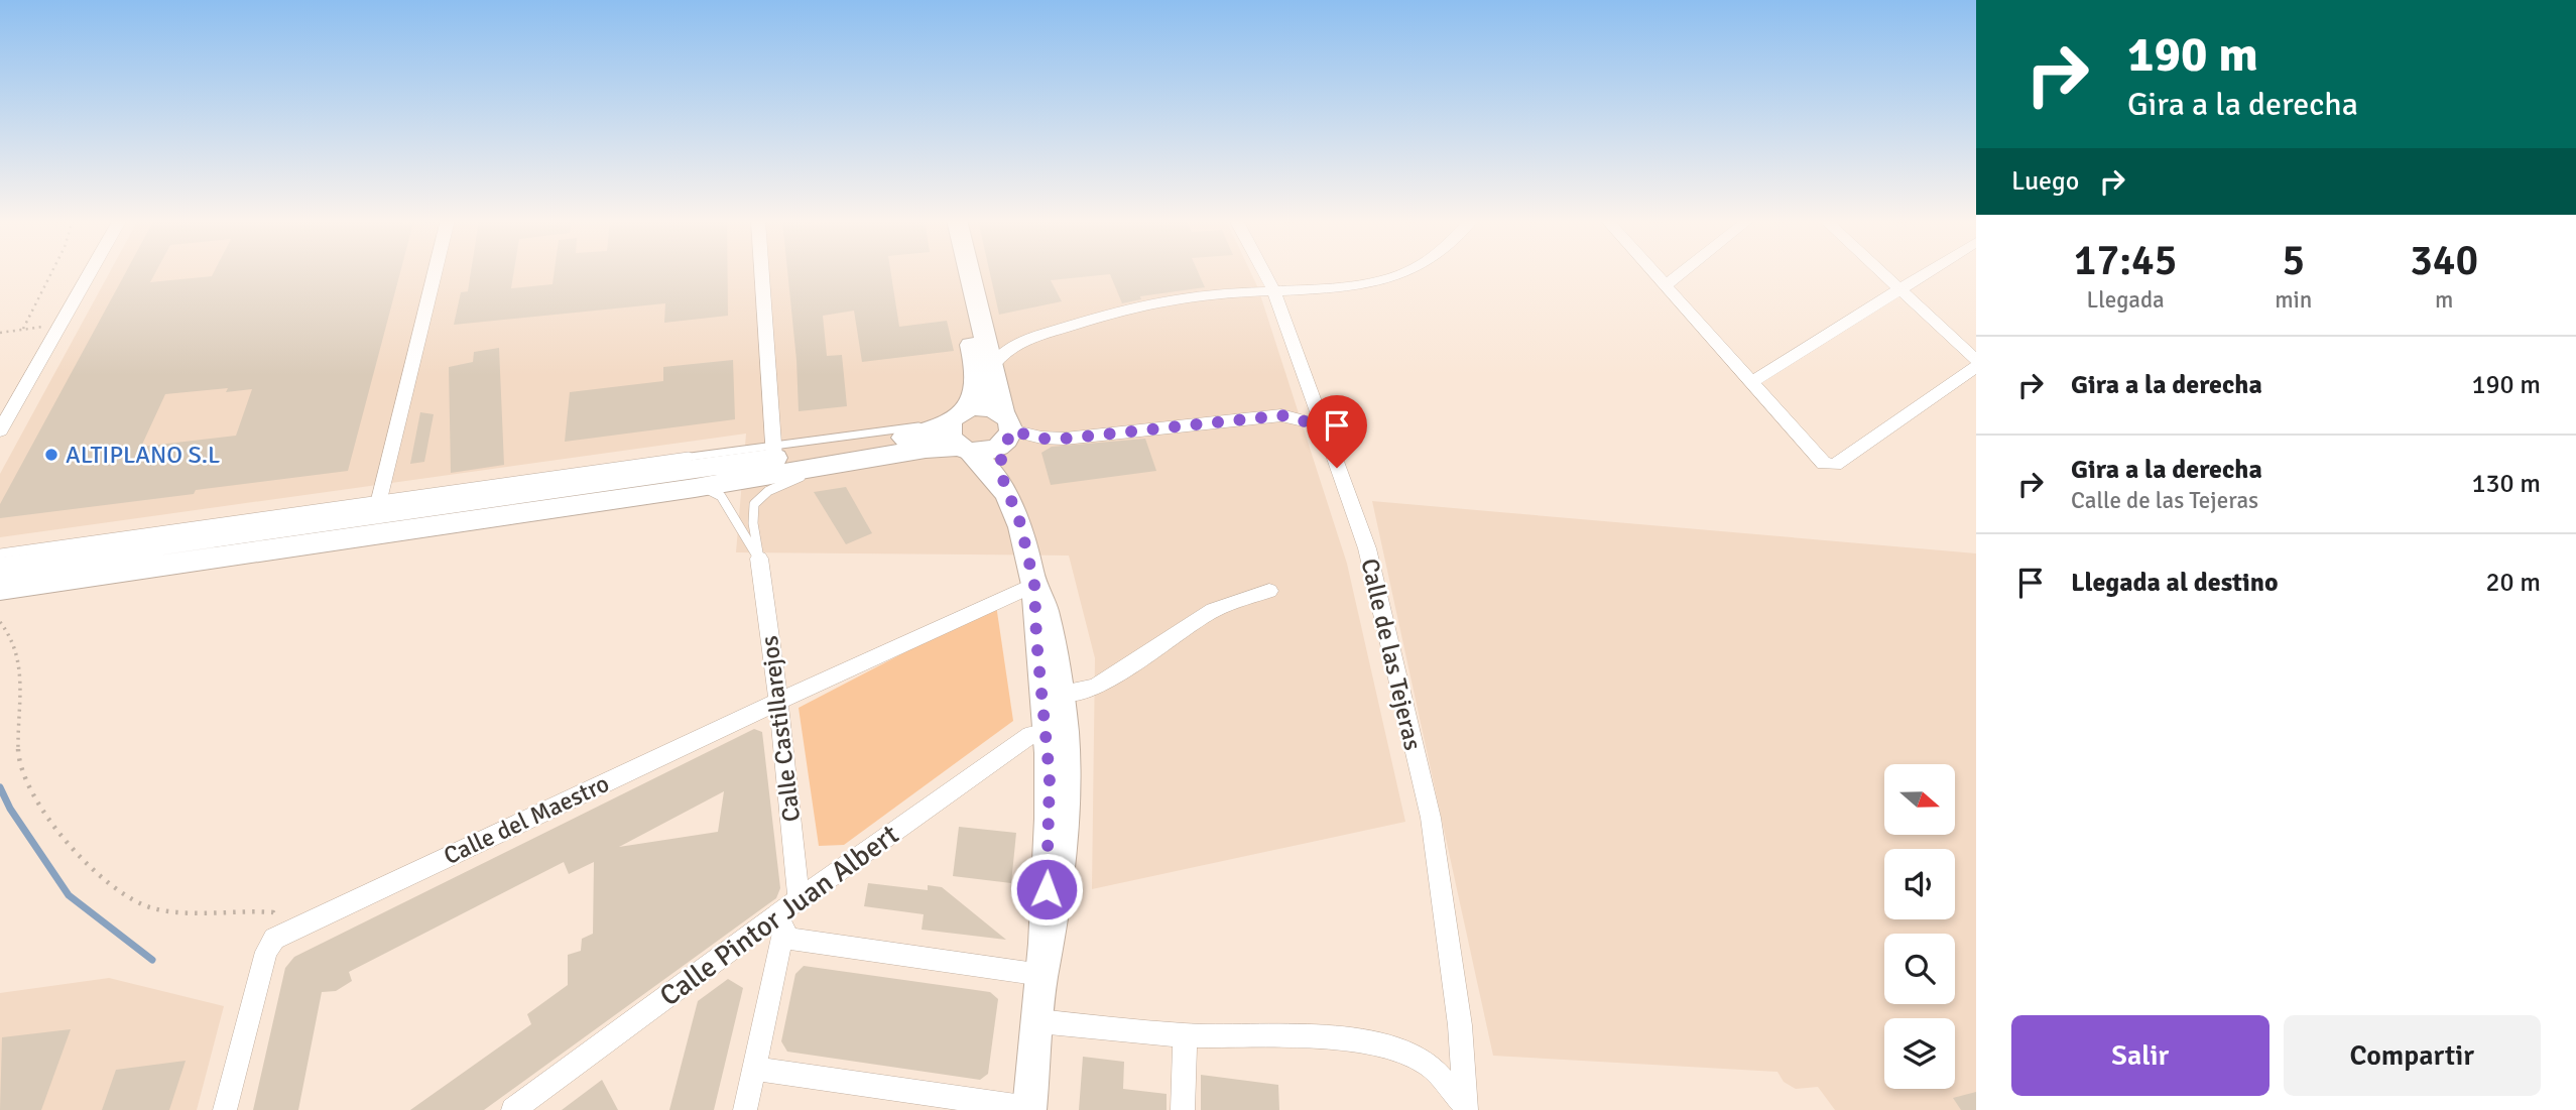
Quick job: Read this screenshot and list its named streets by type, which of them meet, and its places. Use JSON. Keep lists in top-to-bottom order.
{
  "streets": {
    "street": [
      "Calle de las Tejeras",
      "Calle Castillarejos",
      "Calle del Maestro",
      "Calle Pintor Juan Albert"
    ]
  },
  "crossings": [
    ["Calle Castillarejos", "Calle del Maestro"],
    ["Calle Castillarejos", "Calle Pintor Juan Albert"]
  ],
  "places": ["ALTIPLANO S.L"],
  "north": "right",
  "page": {
    "turn": ["190 m", "Gira a la derecha"],
    "then": "Luego",
    "eta": [
      "17:45",
      "Llegada",
      "5",
      "min",
      "340",
      "m"
    ],
    "list": [
      {
        "name": "Gira a la derecha",
        "value": "190 m"
      },
      {
        "name": "Gira a la derecha",
        "note": "Calle de las Tejeras",
        "value": "130 m"
      },
      {
        "name": "Llegada al destino",
        "value": "20 m"
      }
    ],
    "buttons": ["Salir", "Compartir"]
  }
}
